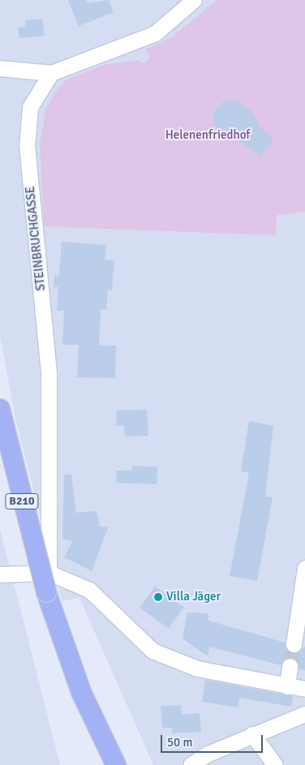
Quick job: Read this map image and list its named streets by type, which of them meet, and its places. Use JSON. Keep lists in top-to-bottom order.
{
  "streets": {
    "main road": ["B210"],
    "street": ["STEINBRUCHGASSE"]
  },
  "parks": ["Helenenfriedhof"],
  "places": ["Villa Jäger"],
  "scale_bar": "50 m"
}
